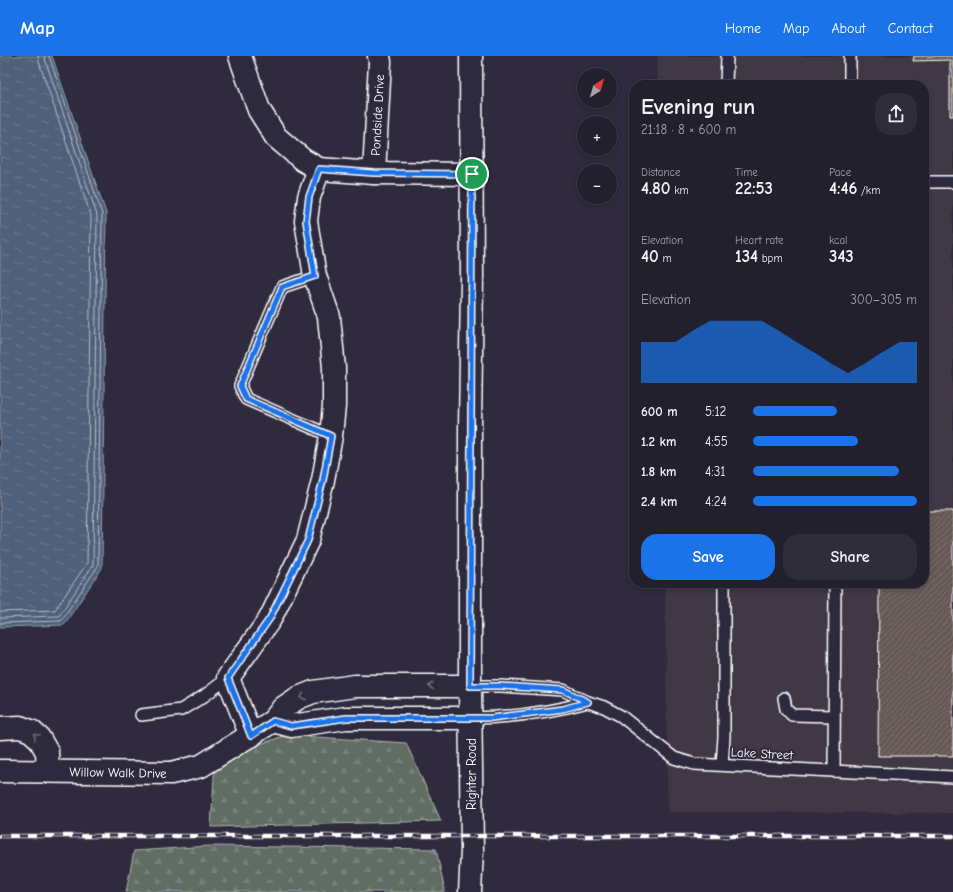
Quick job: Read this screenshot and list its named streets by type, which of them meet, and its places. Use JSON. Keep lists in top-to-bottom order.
{
  "streets": {
    "street": ["Pondside Drive", "Willow Walk Drive", "Righter Road"],
    "lane": ["Lake Street"]
  },
  "crossings": [
    ["Lake Street", "Willow Walk Drive"],
    ["Lake Street", "Righter Road"],
    ["Willow Walk Drive", "Righter Road"]
  ],
  "north": "top right",
  "page": {
    "header": "Map",
    "nav": [
      "Home",
      "Map",
      "About",
      "Contact"
    ],
    "map_buttons": ["+", "−"],
    "heading": ["Evening run", "21:18 · 8 × 600 m"],
    "stats": [
      ["Distance", "4.80 km"],
      ["Time", "22:53"],
      ["Pace", "4:46 /km"],
      ["Elevation", "40 m"],
      ["Heart rate", "134 bpm"],
      ["kcal", "343"]
    ],
    "chart": ["Elevation", "300–305 m"],
    "list": [
      {
        "name": "600 m",
        "note": "5:12"
      },
      {
        "name": "1.2 km",
        "note": "4:55"
      },
      {
        "name": "1.8 km",
        "note": "4:31"
      },
      {
        "name": "2.4 km",
        "note": "4:24"
      }
    ],
    "buttons": ["Save", "Share"]
  }
}
